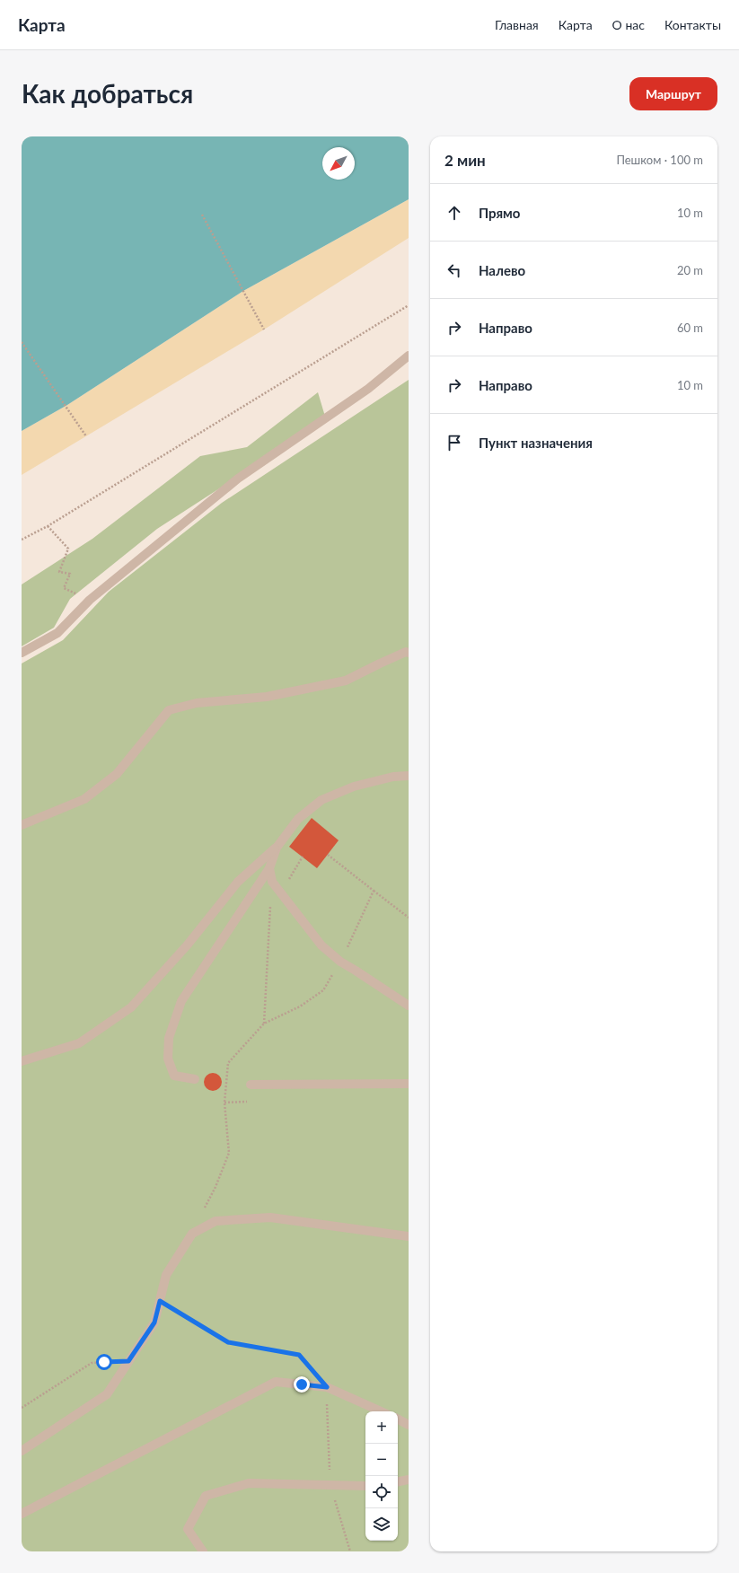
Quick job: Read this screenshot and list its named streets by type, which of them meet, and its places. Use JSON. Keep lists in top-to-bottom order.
{
  "north": "bottom left",
  "page": {
    "header": "Карта",
    "nav": [
      "Главная",
      "Карта",
      "О нас",
      "Контакты"
    ],
    "buttons": "Маршрут",
    "title": "Как добраться",
    "heading": ["2 мин", "Пешком · 100 m"],
    "list": [
      ["Прямо", "10 m"],
      ["Налево", "20 m"],
      ["Направо", "60 m"],
      ["Направо", "10 m"],
      "Пункт назначения"
    ],
    "map_buttons": ["+", "−"]
  }
}
